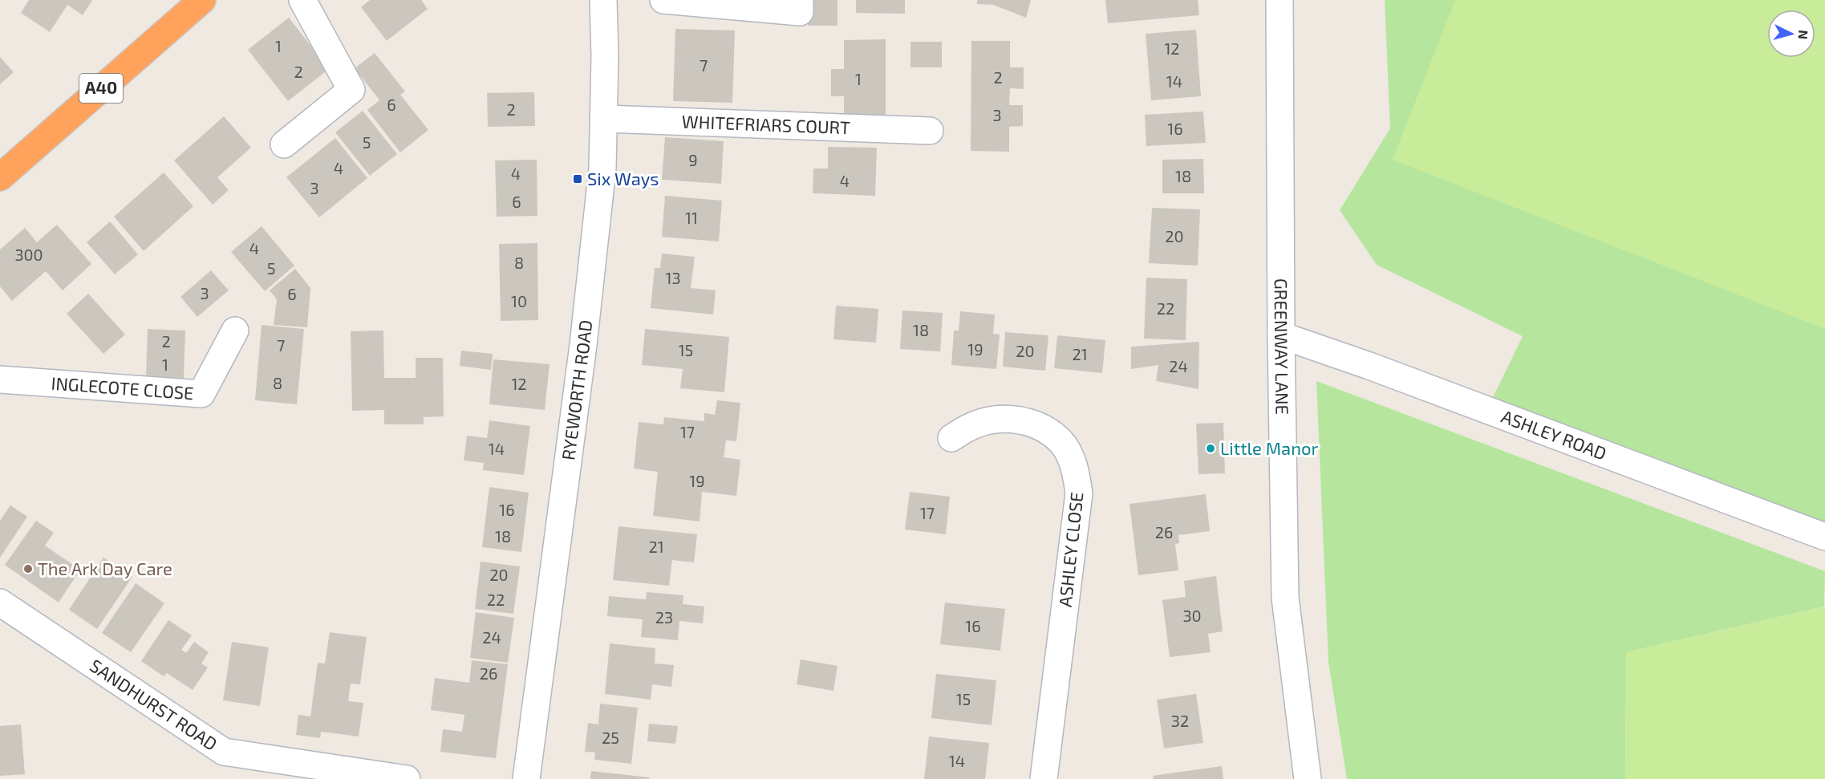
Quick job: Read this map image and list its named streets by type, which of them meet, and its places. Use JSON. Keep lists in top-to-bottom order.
{
  "streets": {
    "highway": ["A40"],
    "street": [
      "WHITEFRIARS COURT",
      "GREENWAY LANE",
      "INGLECOTE CLOSE",
      "RYEWORTH ROAD",
      "ASHLEY ROAD",
      "ASHLEY CLOSE",
      "SANDHURST ROAD"
    ]
  },
  "crossings": [
    ["WHITEFRIARS COURT", "RYEWORTH ROAD"],
    ["GREENWAY LANE", "ASHLEY ROAD"]
  ],
  "places": {
    "transit": ["Six Ways"],
    "other": ["Little Manor", "The Ark Day Care"]
  },
  "house_numbers": [
    "1",
    "12",
    "7",
    "2",
    "2",
    "1",
    "14",
    "6",
    "2",
    "3",
    "16",
    "5",
    "9",
    "4",
    "4",
    "18",
    "4",
    "3",
    "6",
    "11",
    "20",
    "4",
    "300",
    "8",
    "5",
    "13",
    "3",
    "6",
    "10",
    "22",
    "18",
    "2",
    "7",
    "19",
    "15",
    "20",
    "21",
    "1",
    "24",
    "8",
    "12",
    "17",
    "14",
    "19",
    "16",
    "17",
    "26",
    "18",
    "21",
    "20",
    "22",
    "30",
    "23",
    "16",
    "24",
    "26",
    "15",
    "32",
    "25",
    "14"
  ],
  "north": "right"
}
